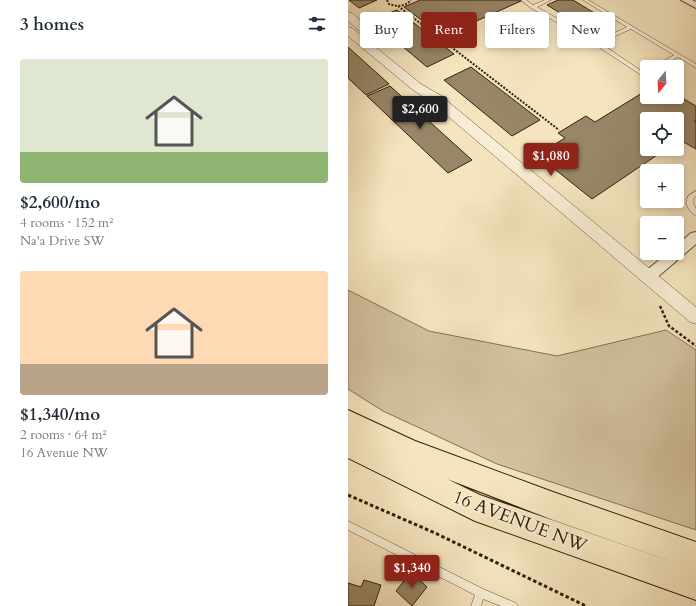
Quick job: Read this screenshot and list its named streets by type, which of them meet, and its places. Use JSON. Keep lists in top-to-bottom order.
{
  "streets": {
    "highway": ["16 AVENUE NW"]
  },
  "north": "bottom",
  "page": {
    "heading": "3 homes",
    "chip": [
      "Buy",
      "Rent",
      "Filters",
      "New"
    ],
    "list": [
      {
        "name": "$2,600/mo",
        "note": "4 rooms · 152 m² · Na'a Drive SW"
      },
      {
        "name": "$1,340/mo",
        "note": "2 rooms · 64 m² · 16 Avenue NW"
      }
    ],
    "map_buttons": ["+", "−"],
    "price": ["$2,600", "$1,080", "$1,340"]
  }
}
